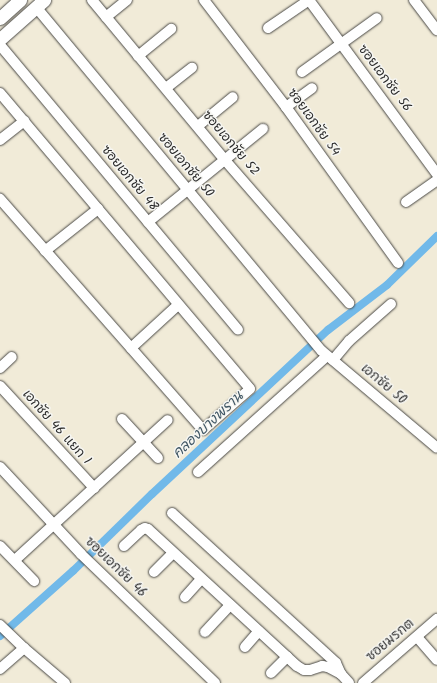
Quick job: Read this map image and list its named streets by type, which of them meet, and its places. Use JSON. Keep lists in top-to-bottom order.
{
  "streets": {
    "street": [
      "ซอยเอกชัย 56",
      "ซอยเอกชัย 54",
      "ซอยเอกชัย 52",
      "ซอยเอกชัย 50",
      "ซอยเอกชัย 48",
      "เอกชัย 50",
      "เอกชัย 46 แยก 1",
      "ซอยเอกชัย 46",
      "ซอยมรกต"
    ]
  },
  "crossings": [
    ["ซอยเอกชัย 50", "เอกชัย 50"]
  ],
  "water": ["คลองบางพราน"]
}
